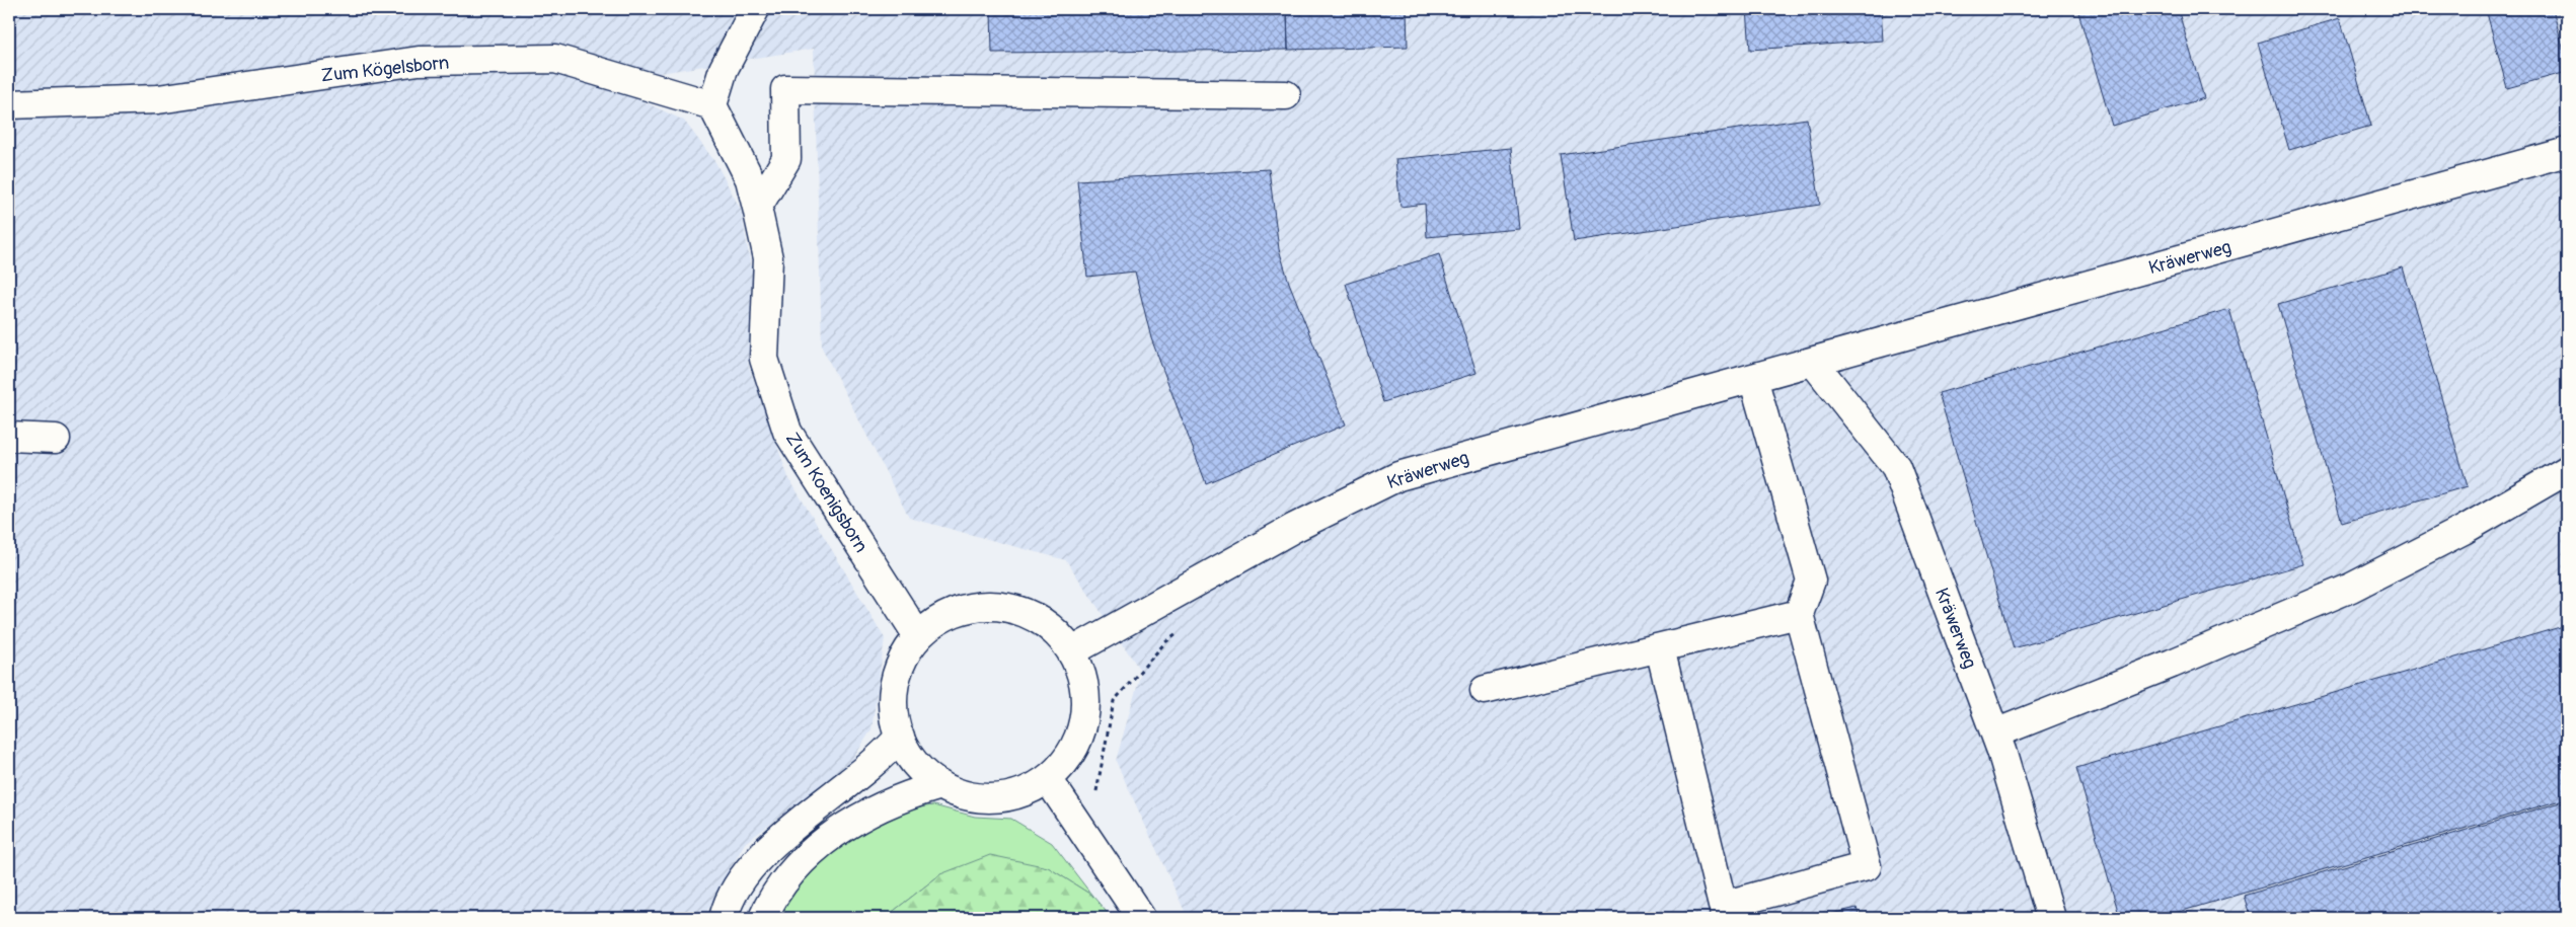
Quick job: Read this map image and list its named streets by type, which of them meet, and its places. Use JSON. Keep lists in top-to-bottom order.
{
  "streets": {
    "street": ["Zum Kögelsborn", "Kräwerweg", "Zum Koenigsborn"]
  },
  "crossings": [
    ["Zum Kögelsborn", "Zum Koenigsborn"]
  ]
}
